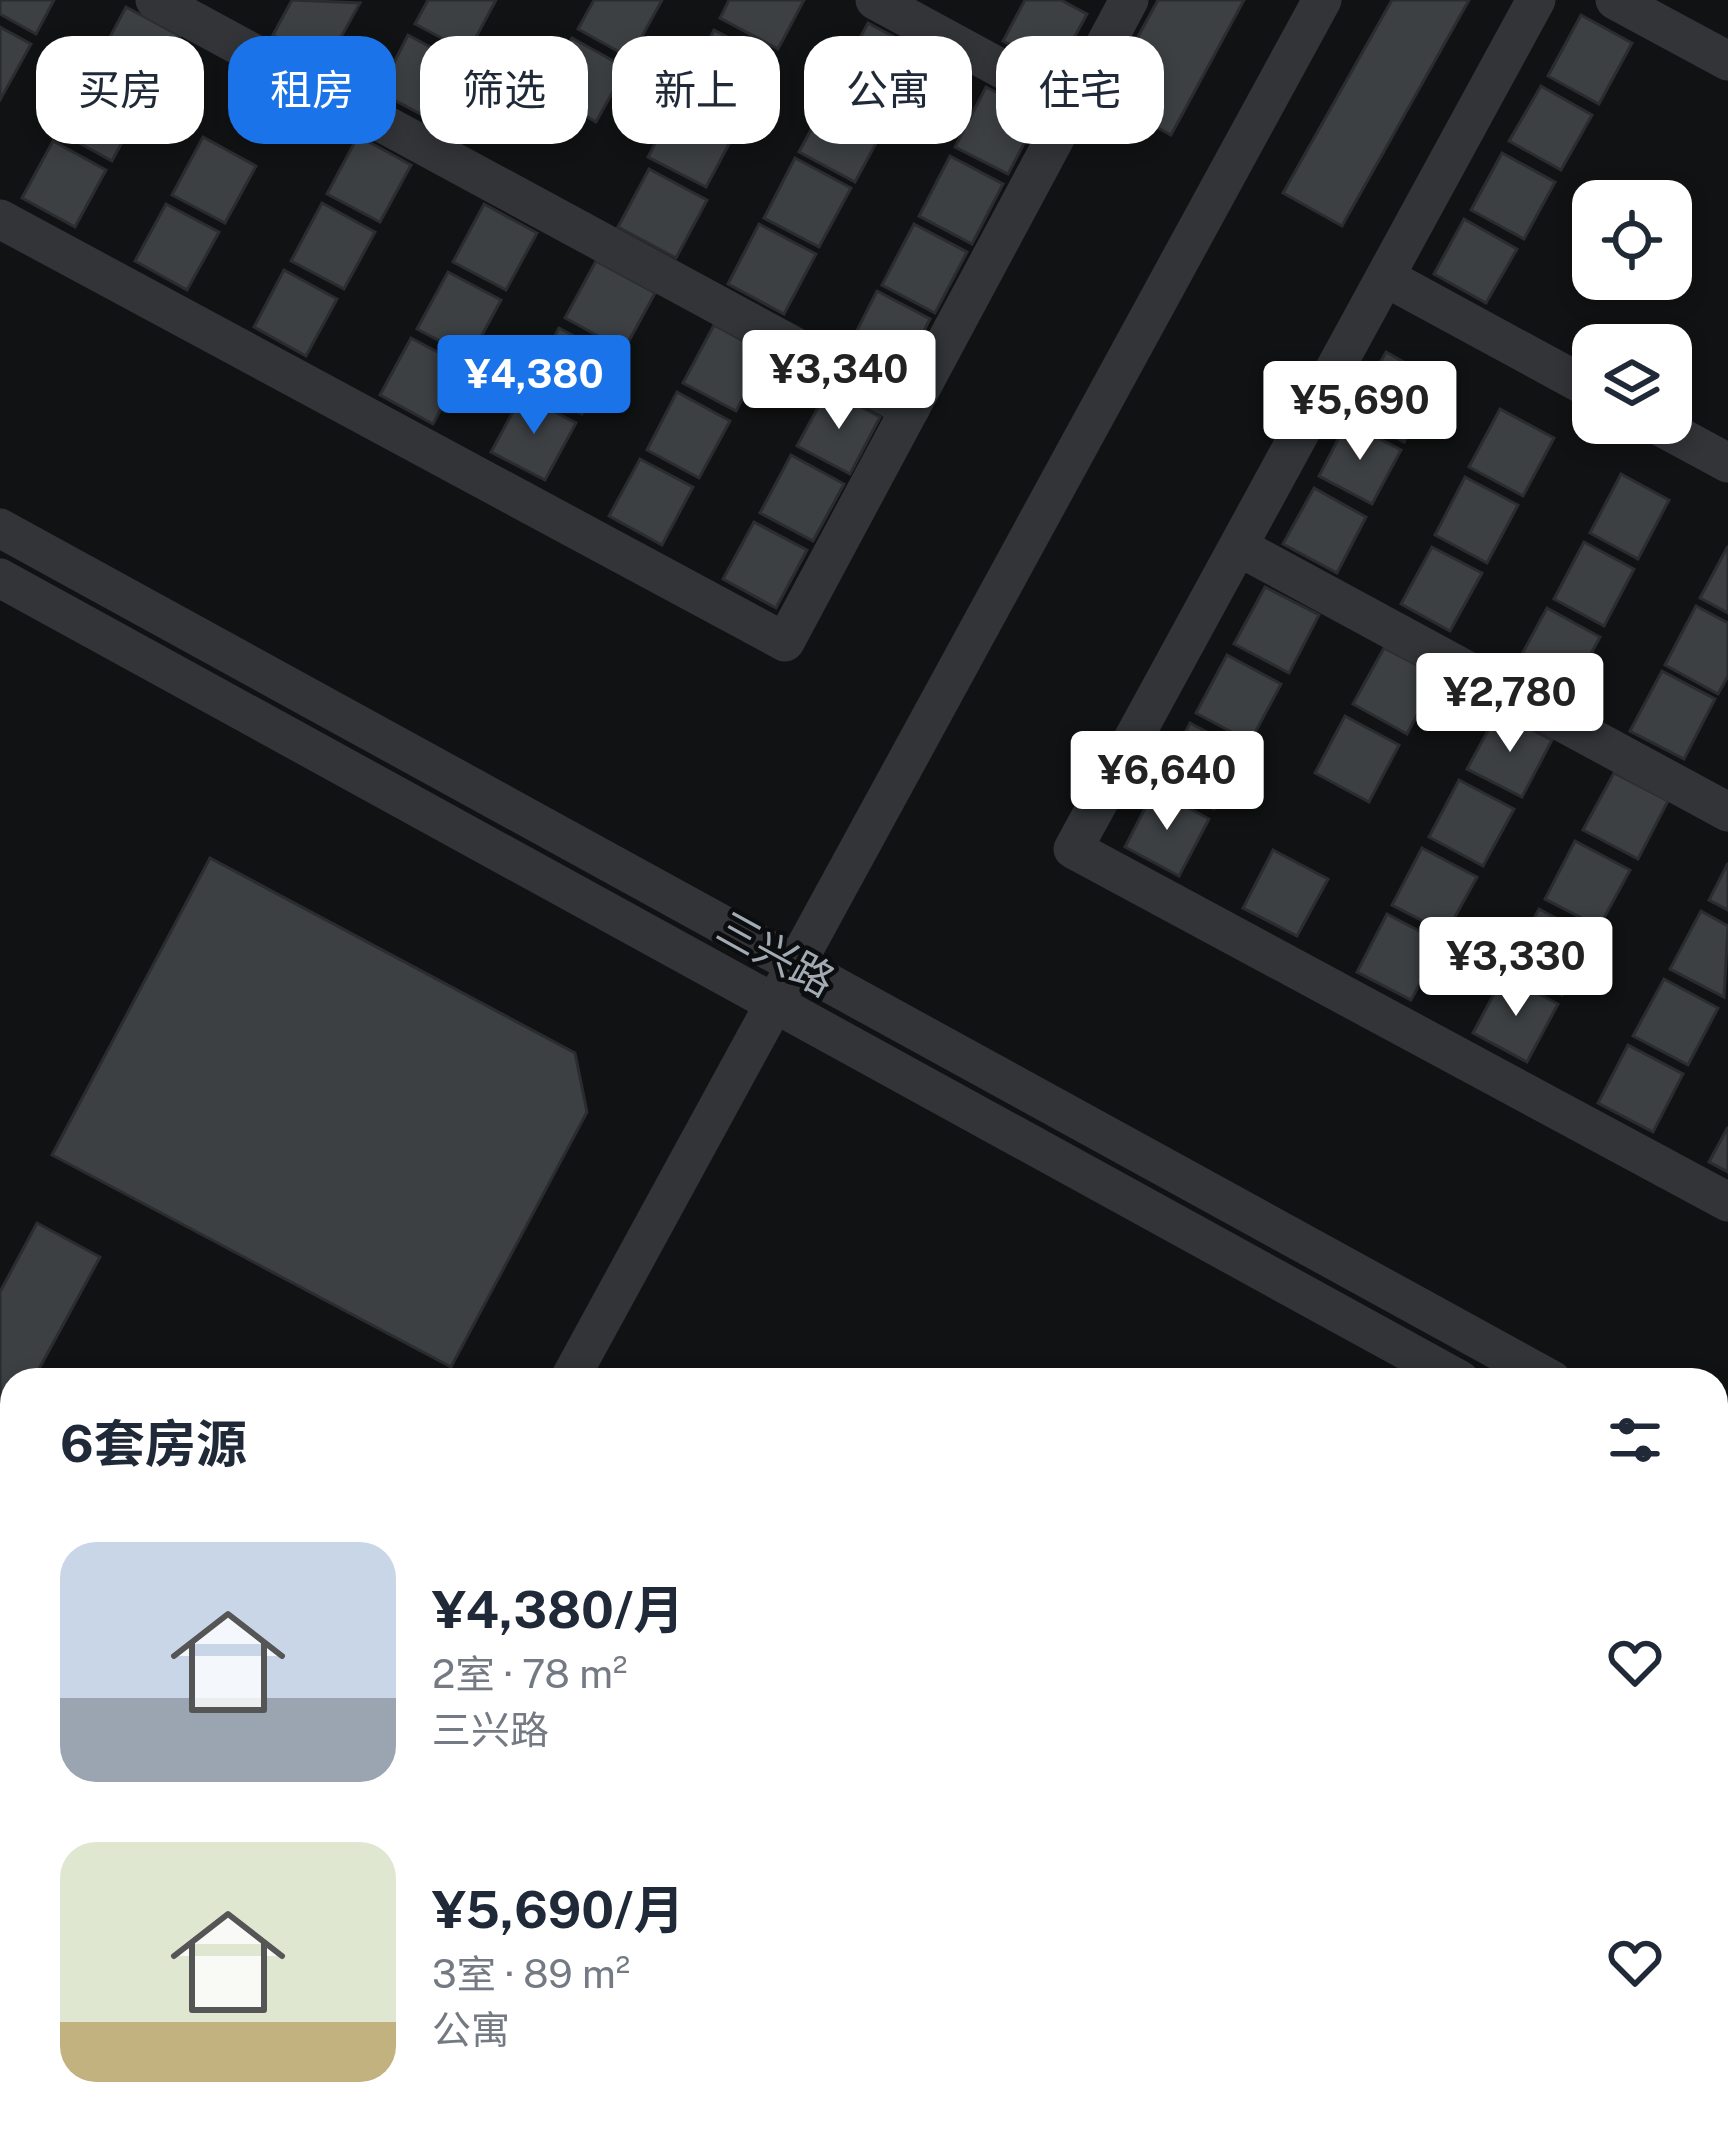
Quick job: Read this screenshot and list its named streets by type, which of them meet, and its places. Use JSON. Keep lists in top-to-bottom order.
{
  "streets": {
    "street": ["三兴路"]
  },
  "page": {
    "chip": [
      "买房",
      "租房",
      "筛选",
      "新上",
      "公寓",
      "住宅"
    ],
    "price": [
      "¥3,340",
      "¥4,380",
      "¥5,690",
      "¥2,780",
      "¥6,640",
      "¥3,330"
    ],
    "heading": "6套房源",
    "list": [
      {
        "name": "¥4,380/月",
        "note": "2室 · 78 m² · 三兴路"
      },
      {
        "name": "¥5,690/月",
        "note": "3室 · 89 m² · 公寓"
      }
    ]
  }
}
